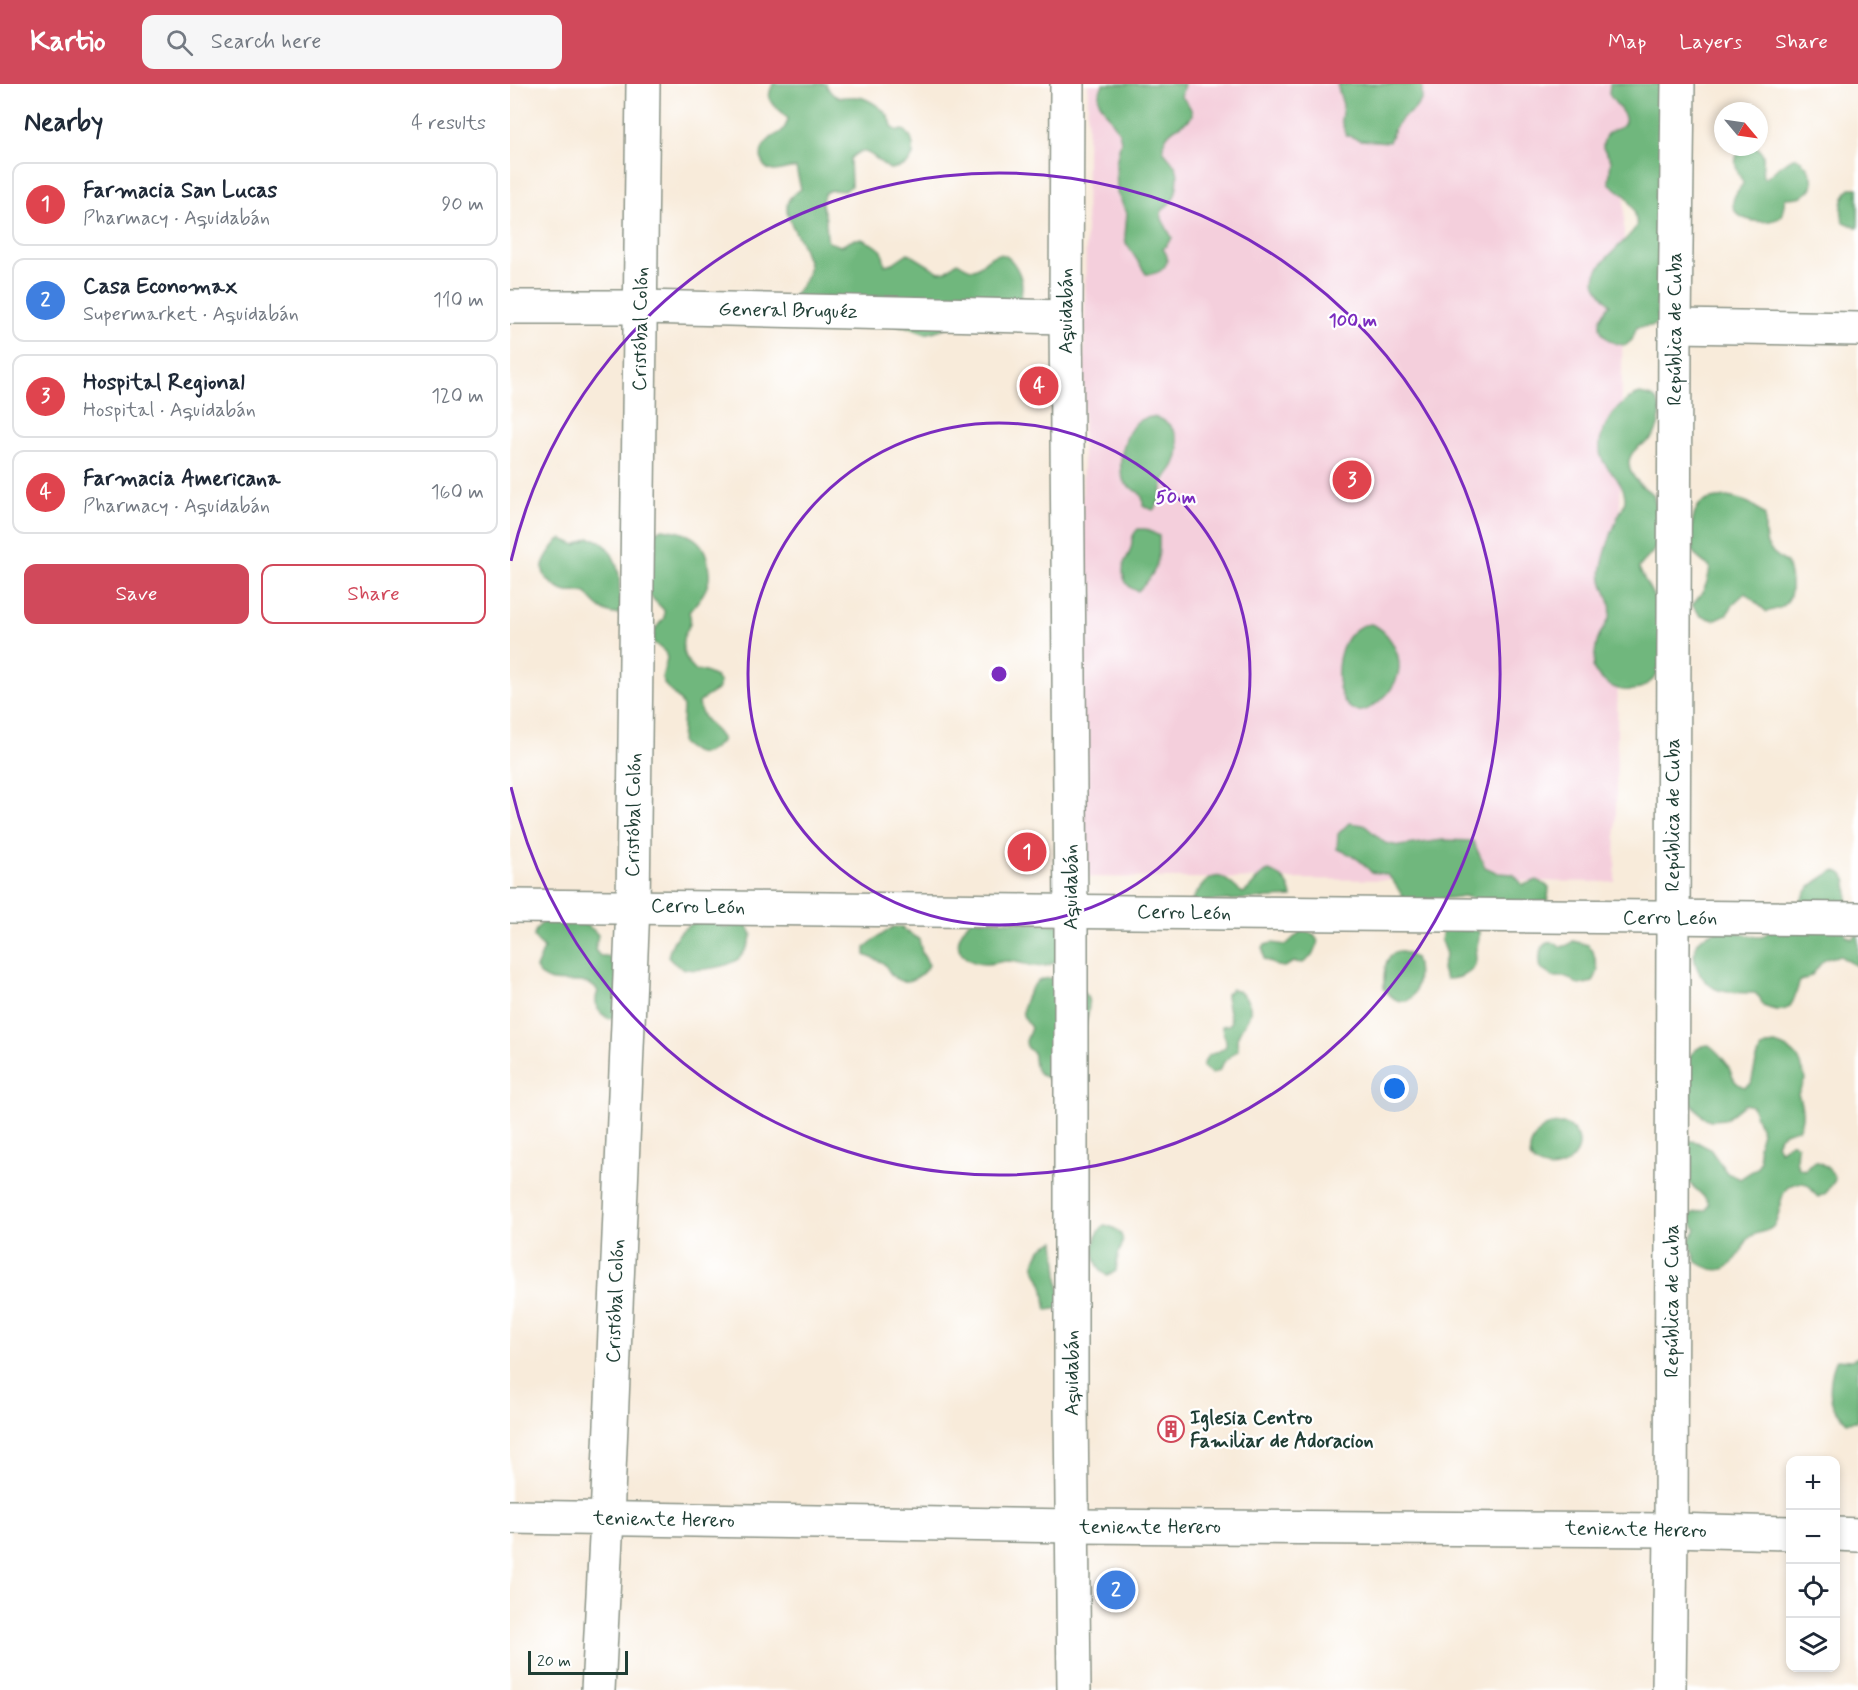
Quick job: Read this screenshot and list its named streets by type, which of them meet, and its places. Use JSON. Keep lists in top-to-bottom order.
{
  "streets": {
    "street": [
      "General Bruguéz",
      "Aquidabán",
      "Cristóbal Colón",
      "República de Cuba",
      "Cerro León",
      "teniente Herero"
    ]
  },
  "crossings": [
    ["General Bruguéz", "Aquidabán"],
    ["General Bruguéz", "Cristóbal Colón"],
    ["Aquidabán", "Cerro León"],
    ["Aquidabán", "teniente Herero"],
    ["Cristóbal Colón", "Cerro León"],
    ["Cristóbal Colón", "teniente Herero"],
    ["República de Cuba", "Cerro León"],
    ["República de Cuba", "teniente Herero"]
  ],
  "places": {
    "building": ["Iglesia Centro Familiar de Adoracion"]
  },
  "scale_bar": "20 m",
  "north": "bottom right",
  "page": {
    "header": "Kartio",
    "search": "Search here",
    "nav": ["Map", "Layers", "Share"],
    "heading": ["Nearby", "4 results"],
    "list": [
      {
        "mark": "1",
        "name": "Farmacia San Lucas",
        "note": "Pharmacy · Aquidabán",
        "value": "90 m"
      },
      {
        "mark": "2",
        "name": "Casa Economax",
        "note": "Supermarket · Aquidabán",
        "value": "110 m"
      },
      {
        "mark": "3",
        "name": "Hospital Regional",
        "note": "Hospital · Aquidabán",
        "value": "120 m"
      },
      {
        "mark": "4",
        "name": "Farmacia Americana",
        "note": "Pharmacy · Aquidabán",
        "value": "160 m"
      }
    ],
    "pins": [
      "4",
      "3",
      "1",
      "2"
    ],
    "buttons": ["Save", "Share"],
    "map_buttons": ["+", "−"],
    "scale": "20 m"
  },
  "rings": ["100 m", "50 m"]
}
